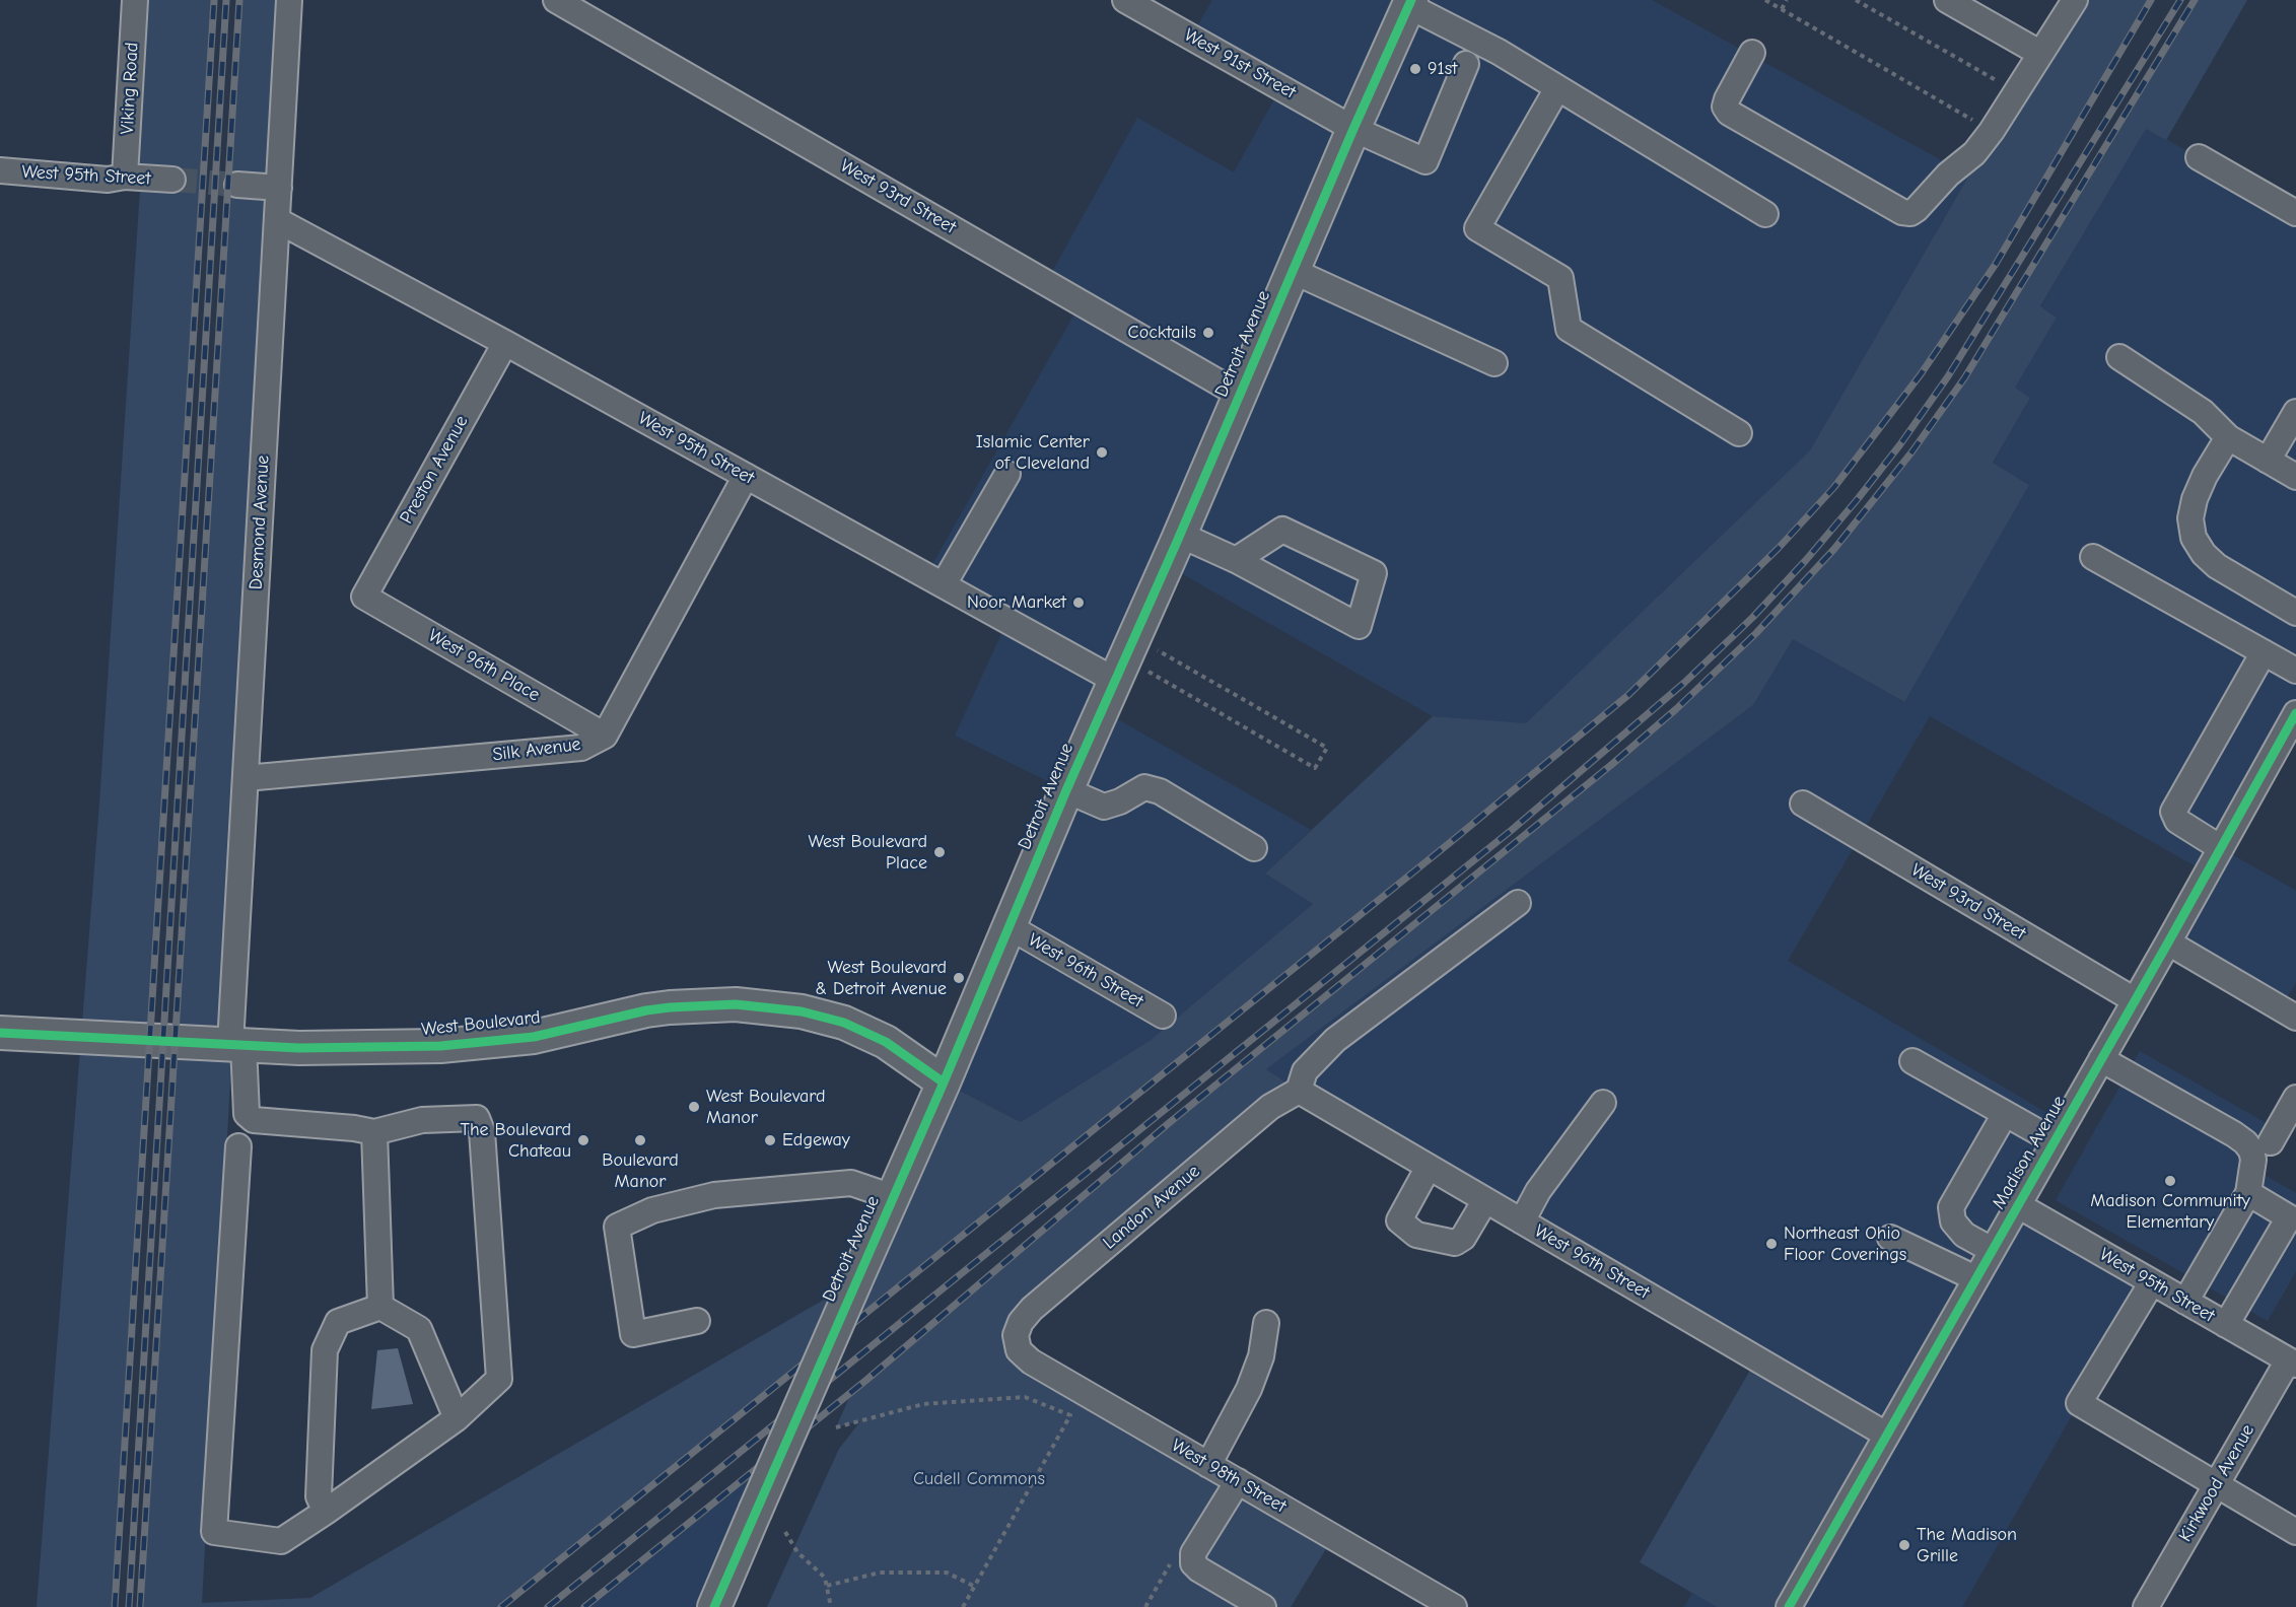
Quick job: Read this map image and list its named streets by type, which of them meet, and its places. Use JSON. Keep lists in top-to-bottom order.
{
  "streets": {
    "main road": ["Detroit Avenue", "West Boulevard"],
    "street": [
      "West 91st Street",
      "Viking Road",
      "West 95th Street",
      "West 93rd Street",
      "Preston Avenue",
      "Desmond Avenue",
      "West 96th Place",
      "Silk Avenue",
      "West 96th Street",
      "Madison Avenue",
      "Landon Avenue",
      "West 98th Street",
      "Kirkwood Avenue"
    ]
  },
  "crossings": [
    ["West 91st Street", "Detroit Avenue"],
    ["Viking Road", "West 95th Street"],
    ["West 95th Street", "Detroit Avenue"],
    ["West 95th Street", "Preston Avenue"],
    ["West 95th Street", "Desmond Avenue"],
    ["West 95th Street", "Silk Avenue"],
    ["West 95th Street", "Madison Avenue"],
    ["West 95th Street", "Kirkwood Avenue"],
    ["West 93rd Street", "Detroit Avenue"],
    ["West 93rd Street", "Madison Avenue"],
    ["Detroit Avenue", "West 96th Street"],
    ["Detroit Avenue", "West Boulevard"],
    ["Preston Avenue", "West 96th Place"],
    ["Desmond Avenue", "Silk Avenue"],
    ["Desmond Avenue", "West Boulevard"],
    ["West 96th Place", "Silk Avenue"],
    ["West 96th Street", "Madison Avenue"],
    ["West 96th Street", "Landon Avenue"],
    ["Landon Avenue", "West 98th Street"]
  ],
  "parks": ["Cudell Commons"],
  "places": [
    "91st",
    "Cocktails",
    "Islamic Center of Cleveland",
    "Noor Market",
    "West Boulevard Place",
    "West Boulevard & Detroit Avenue",
    "West Boulevard Manor",
    "The Boulevard Chateau",
    "Boulevard Manor",
    "Edgeway",
    "Madison Community Elementary",
    "Northeast Ohio Floor Coverings",
    "The Madison Grille"
  ]
}
